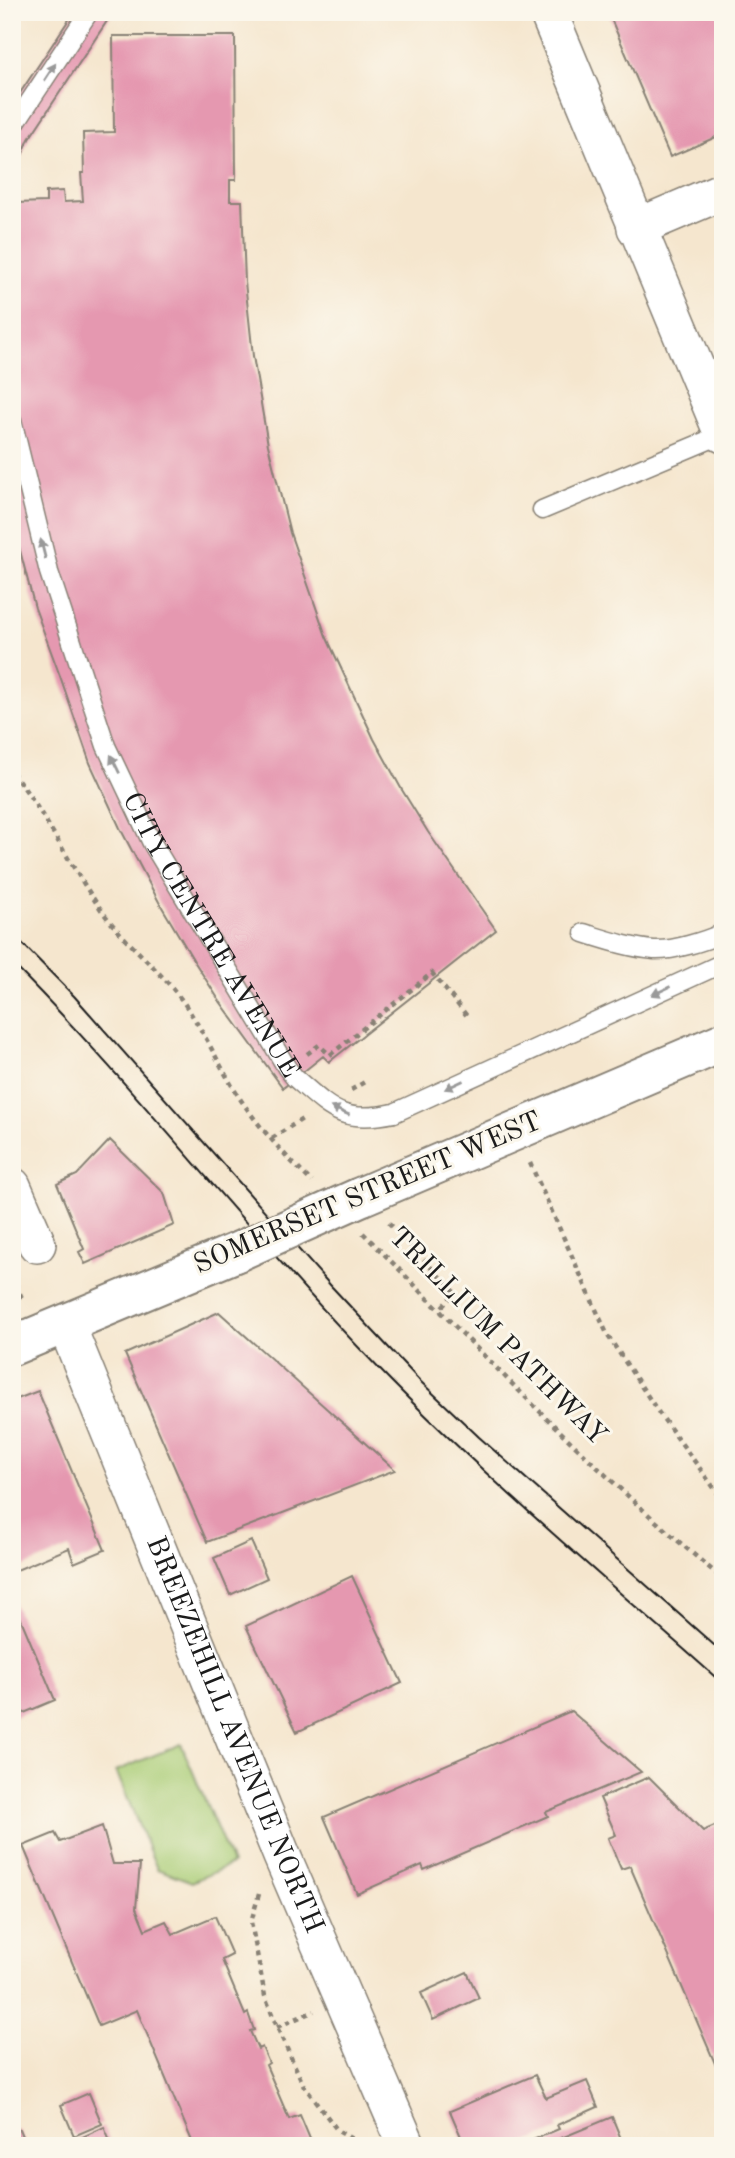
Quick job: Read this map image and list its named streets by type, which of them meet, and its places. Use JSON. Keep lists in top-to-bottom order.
{
  "streets": {
    "main road": ["SOMERSET STREET WEST"],
    "street": ["BREEZEHILL AVENUE NORTH"],
    "lane": ["CITY CENTRE AVENUE"],
    "path": ["TRILLIUM PATHWAY"]
  },
  "crossings": [
    ["SOMERSET STREET WEST", "TRILLIUM PATHWAY"],
    ["SOMERSET STREET WEST", "BREEZEHILL AVENUE NORTH"]
  ]
}
